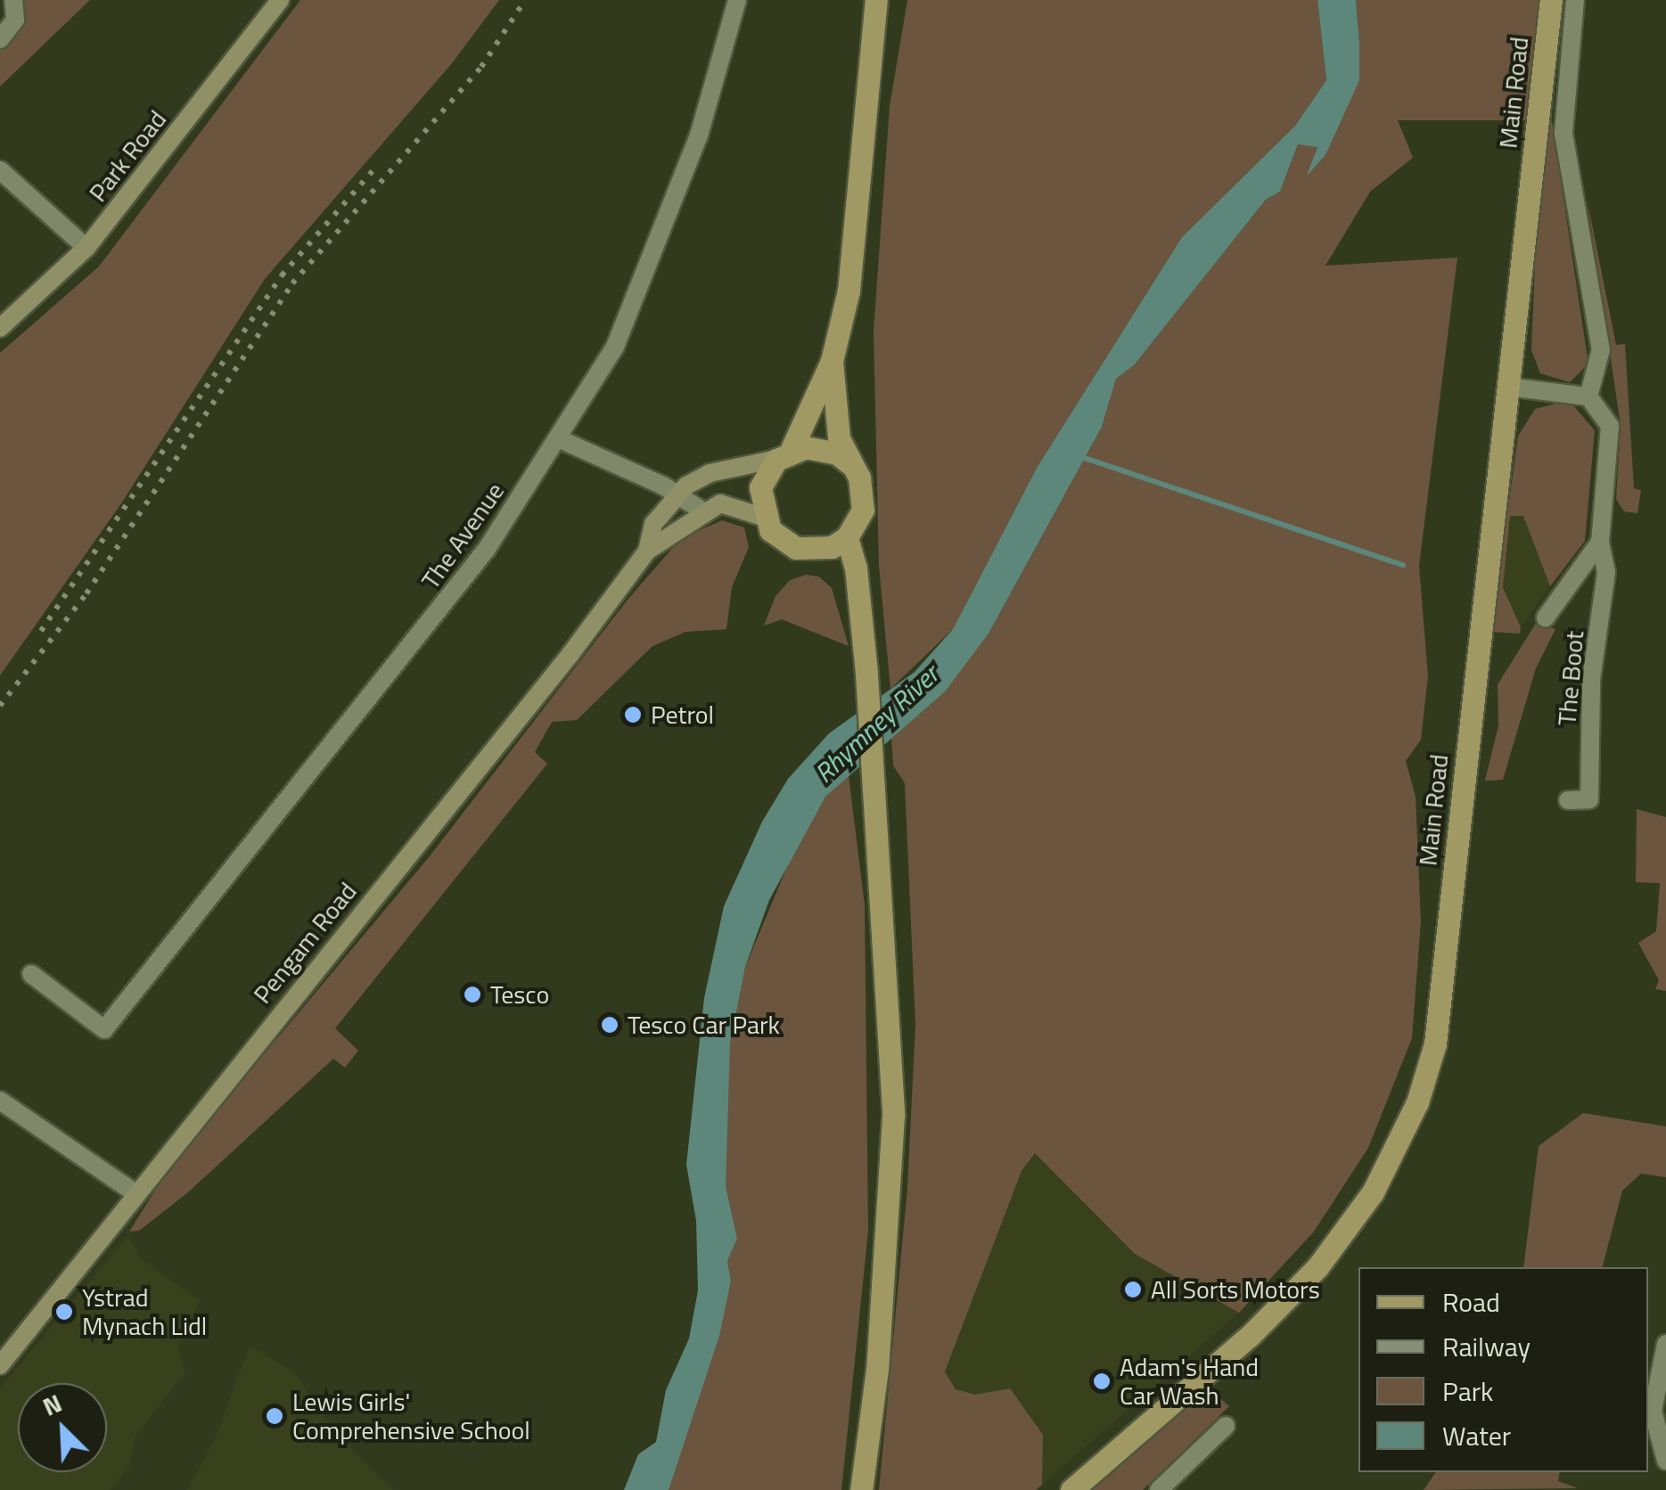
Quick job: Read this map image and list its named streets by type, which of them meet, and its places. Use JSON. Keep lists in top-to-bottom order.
{
  "streets": {
    "main road": ["Main Road"],
    "street": [
      "Park Road",
      "The Avenue",
      "The Boot",
      "Pengam Road"
    ]
  },
  "water": ["Rhymney River"],
  "places": [
    "Petrol",
    "Tesco",
    "Tesco Car Park",
    "All Sorts Motors",
    "Ystrad Mynach Lidl",
    "Adam's Hand Car Wash",
    "Lewis Girls' Comprehensive School"
  ],
  "legend": [
    "Road",
    "Railway",
    "Park",
    "Water"
  ],
  "north": "top left"
}
